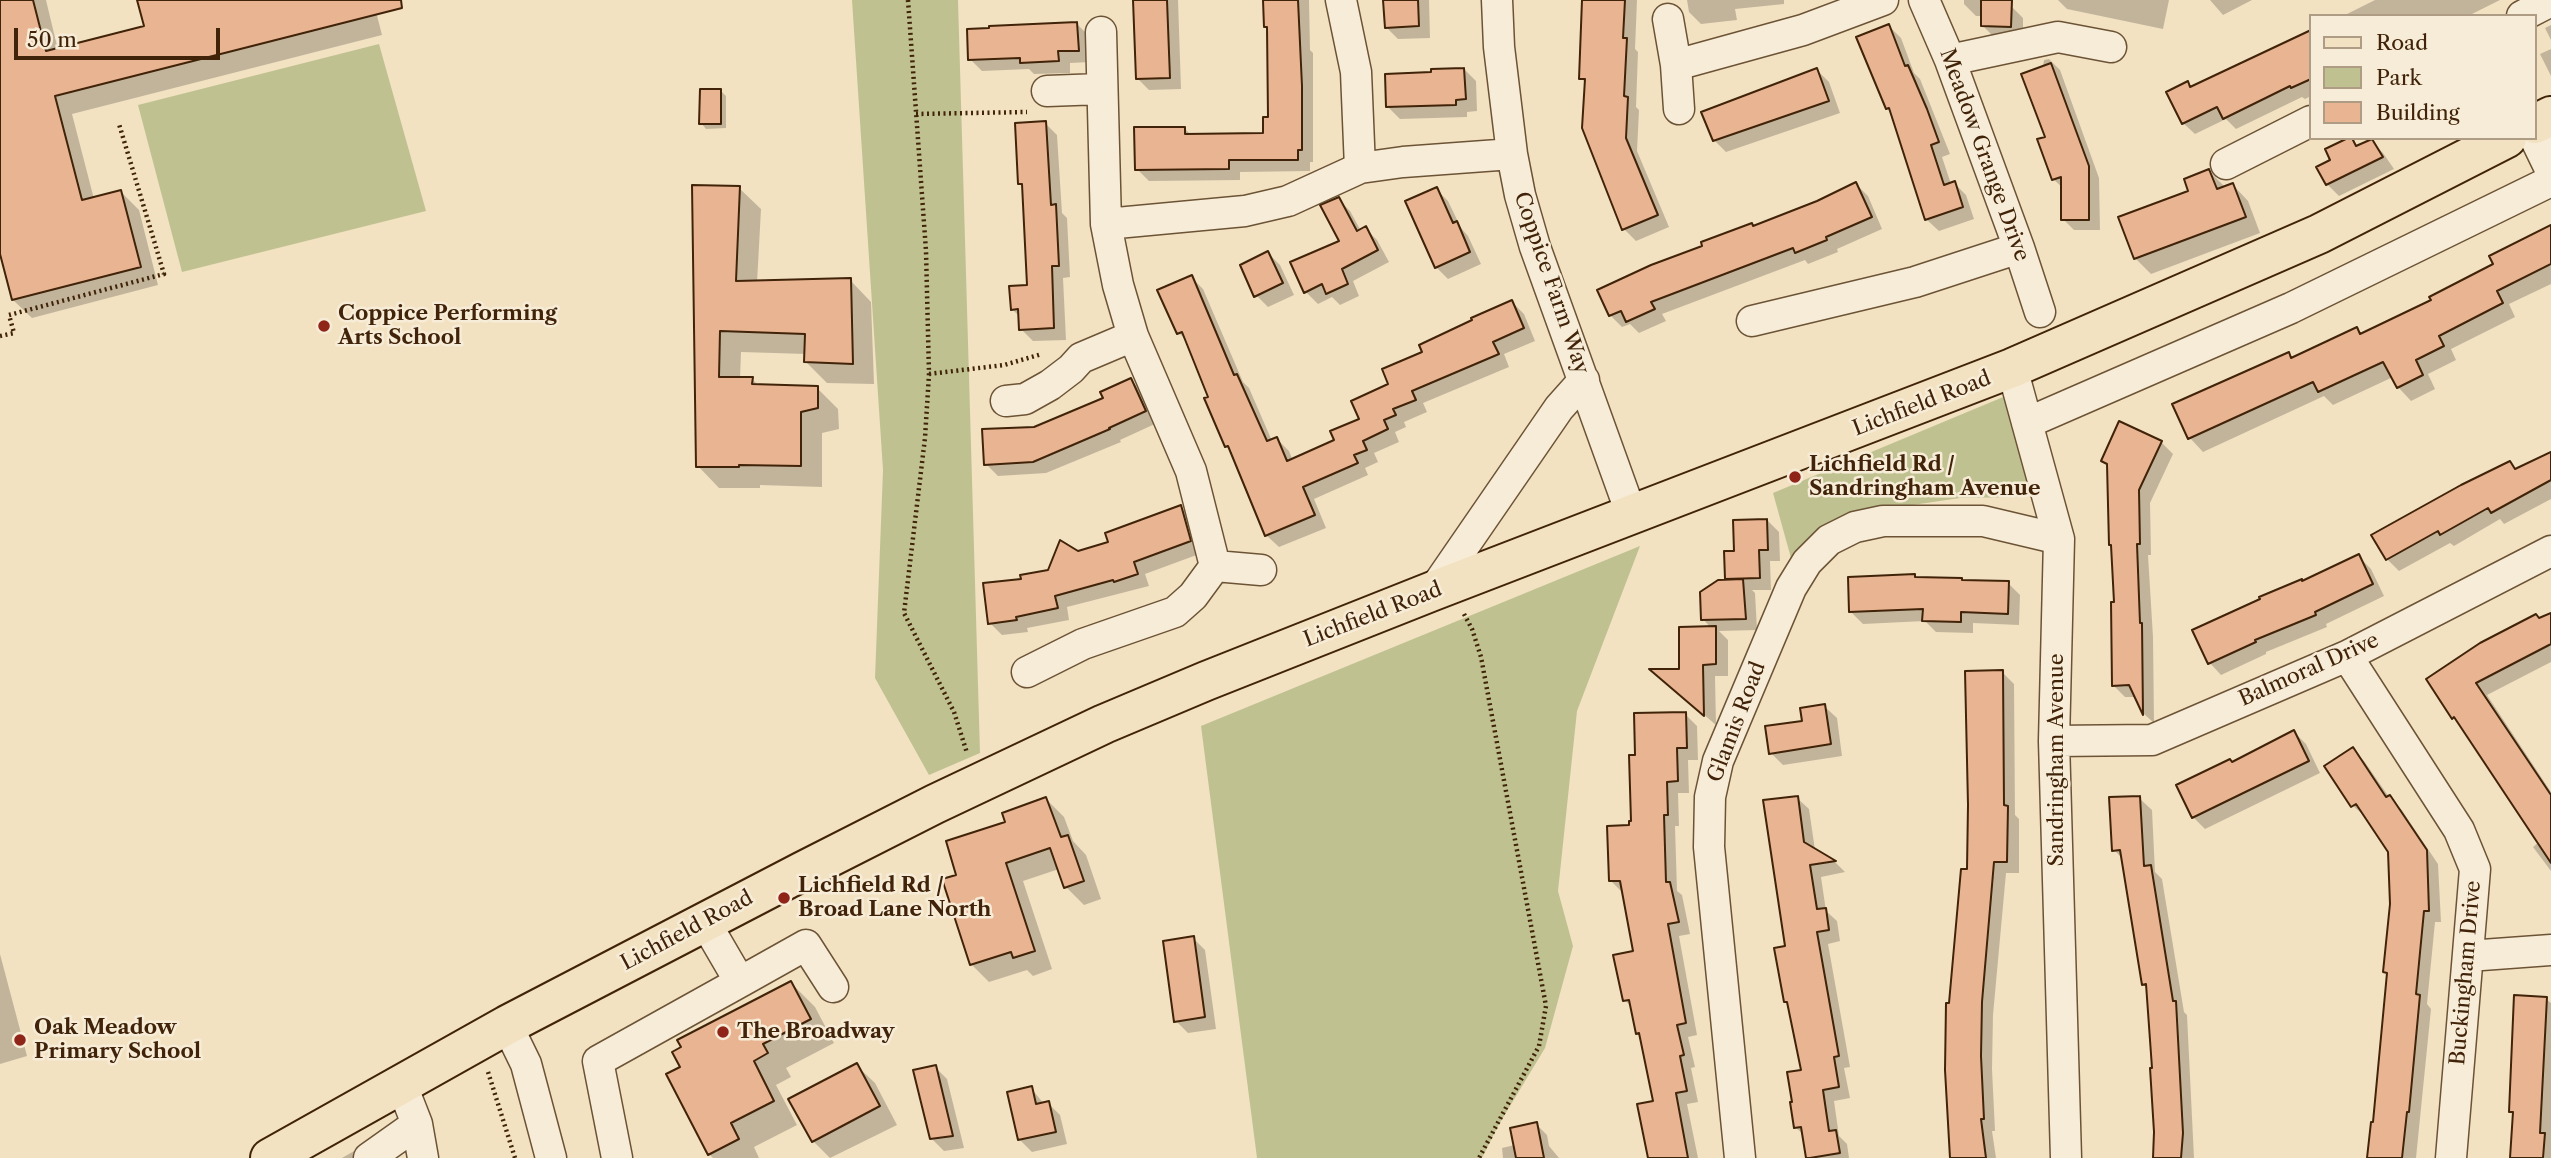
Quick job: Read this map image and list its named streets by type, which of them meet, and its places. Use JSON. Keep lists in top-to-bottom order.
{
  "streets": {
    "main road": ["Lichfield Road"],
    "street": [
      "Meadow Grange Drive",
      "Coppice Farm Way",
      "Balmoral Drive",
      "Glamis Road",
      "Sandringham Avenue",
      "Buckingham Drive"
    ]
  },
  "crossings": [
    ["Coppice Farm Way", "Lichfield Road"],
    ["Lichfield Road", "Sandringham Avenue"],
    ["Balmoral Drive", "Sandringham Avenue"],
    ["Balmoral Drive", "Buckingham Drive"],
    ["Glamis Road", "Sandringham Avenue"]
  ],
  "places": [
    "Coppice Performing Arts School",
    "Lichfield Rd / Sandringham Avenue",
    "Lichfield Rd / Broad Lane North",
    "The Broadway",
    "Oak Meadow Primary School"
  ],
  "legend": ["Road", "Park", "Building"],
  "scale_bar": "50 m"
}
